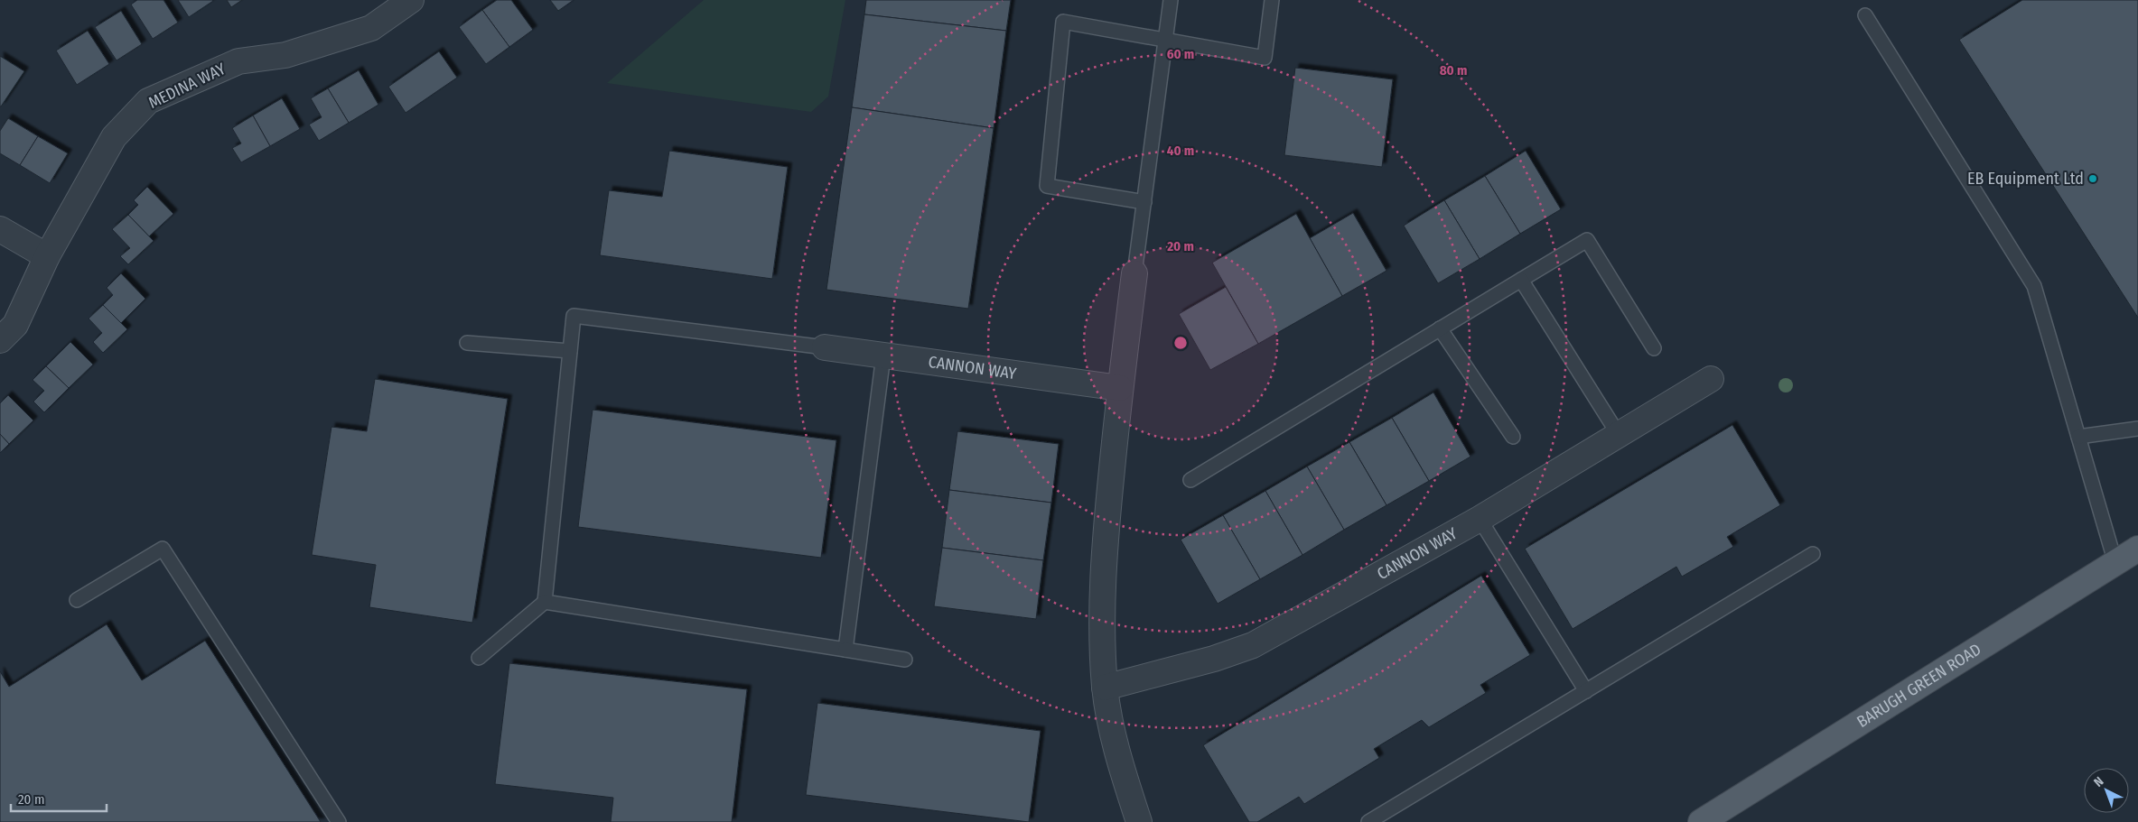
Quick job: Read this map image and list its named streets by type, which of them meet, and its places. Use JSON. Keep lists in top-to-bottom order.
{
  "streets": {
    "main road": ["BARUGH GREEN ROAD"],
    "street": ["MEDINA WAY", "CANNON WAY"]
  },
  "places": ["EB Equipment Ltd"],
  "scale_bar": "20 m",
  "north": "top left",
  "rings": [
    "60 m",
    "80 m",
    "40 m",
    "20 m"
  ]
}
